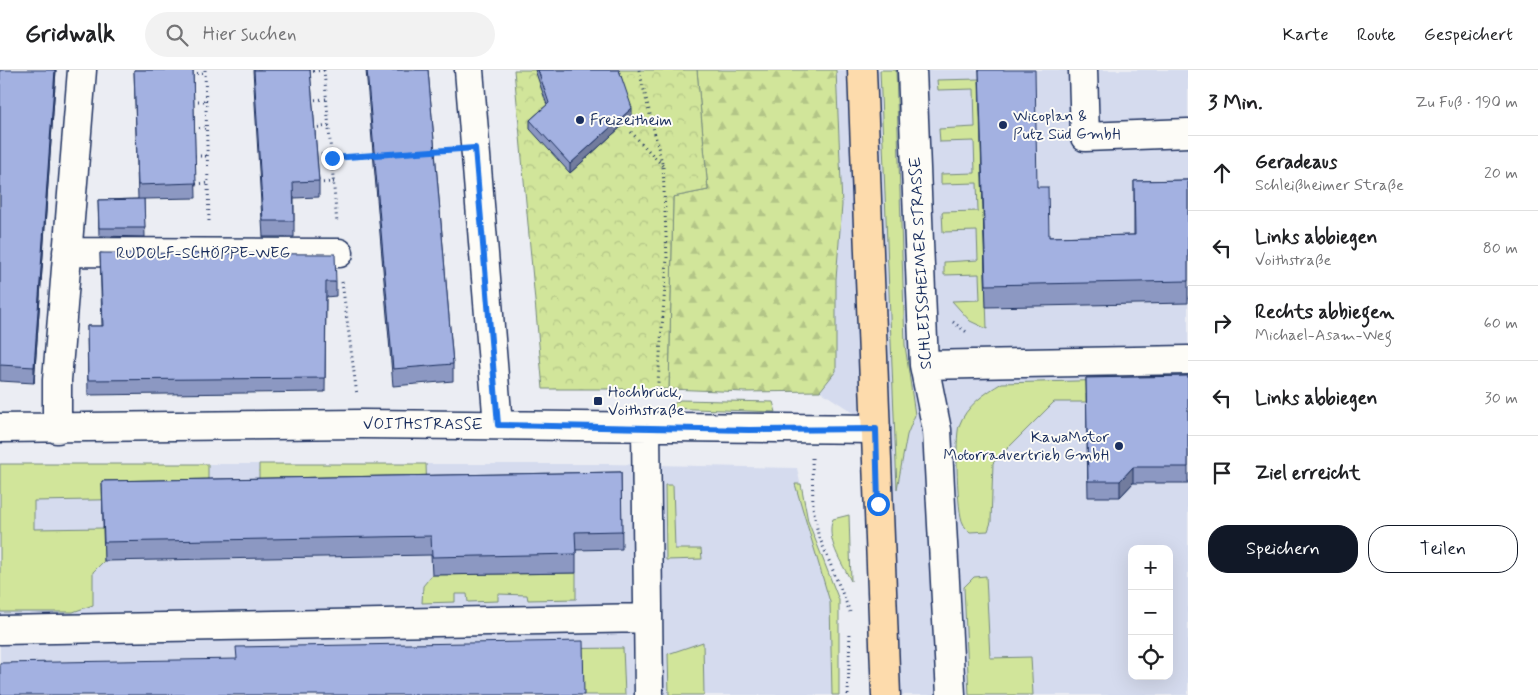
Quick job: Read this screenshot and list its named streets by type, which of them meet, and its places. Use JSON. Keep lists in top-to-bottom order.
{
  "streets": {
    "street": ["RUDOLF-SCHÖPPE-WEG", "SCHLEISSHEIMER STRASSE", "VOITHSTRASSE"]
  },
  "places": {
    "other": ["Freizeitheim", "Wicoplan & Putz Süd GmbH", "KawaMotor Motorradvertrieb GmbH"],
    "transit": ["Hochbrück, Voithstraße"]
  },
  "page": {
    "header": "Gridwalk",
    "search": "Hier suchen",
    "nav": ["Karte", "Route", "Gespeichert"],
    "heading": ["3 Min.", "Zu Fuß · 190 m"],
    "list": [
      ["Geradeaus", "Schleißheimer Straße", "20 m"],
      ["Links abbiegen", "Voithstraße", "80 m"],
      ["Rechts abbiegen", "Michael-Asam-Weg", "60 m"],
      ["Links abbiegen", "30 m"],
      "Ziel erreicht"
    ],
    "buttons": ["Speichern", "Teilen"],
    "map_buttons": ["+", "−"]
  }
}
